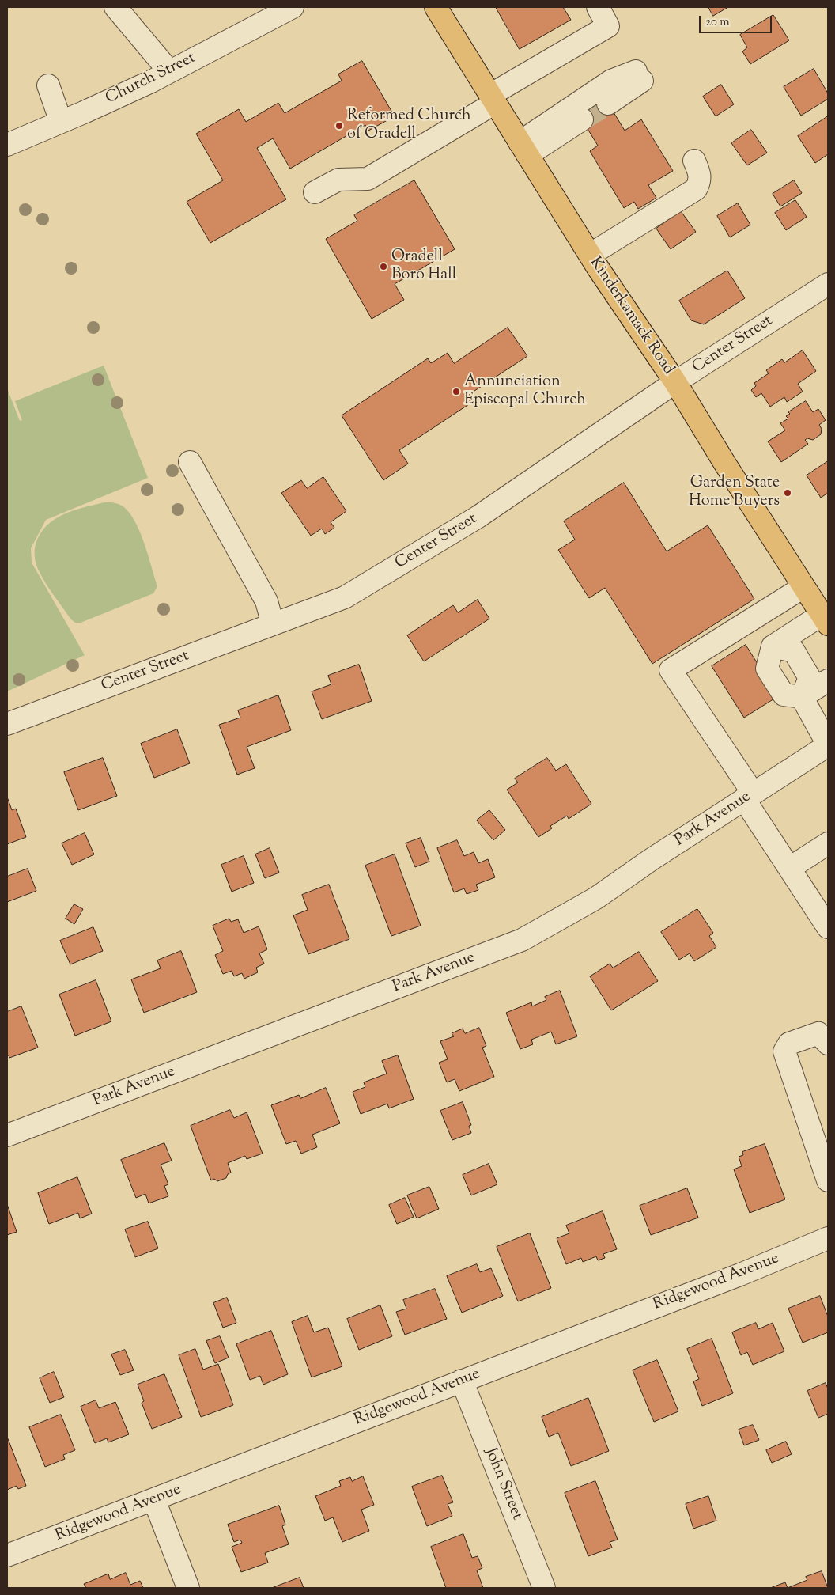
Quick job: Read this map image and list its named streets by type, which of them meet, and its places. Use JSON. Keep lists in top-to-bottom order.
{
  "streets": {
    "main road": ["Kinderkamack Road"],
    "street": [
      "Church Street",
      "Center Street",
      "Park Avenue",
      "Ridgewood Avenue",
      "John Street"
    ]
  },
  "crossings": [
    ["Kinderkamack Road", "Center Street"],
    ["Ridgewood Avenue", "John Street"]
  ],
  "places": [
    "Reformed Church of Oradell",
    "Oradell Boro Hall",
    "Annunciation Episcopal Church",
    "Garden State Home Buyers"
  ],
  "scale_bar": "20 m"
}
